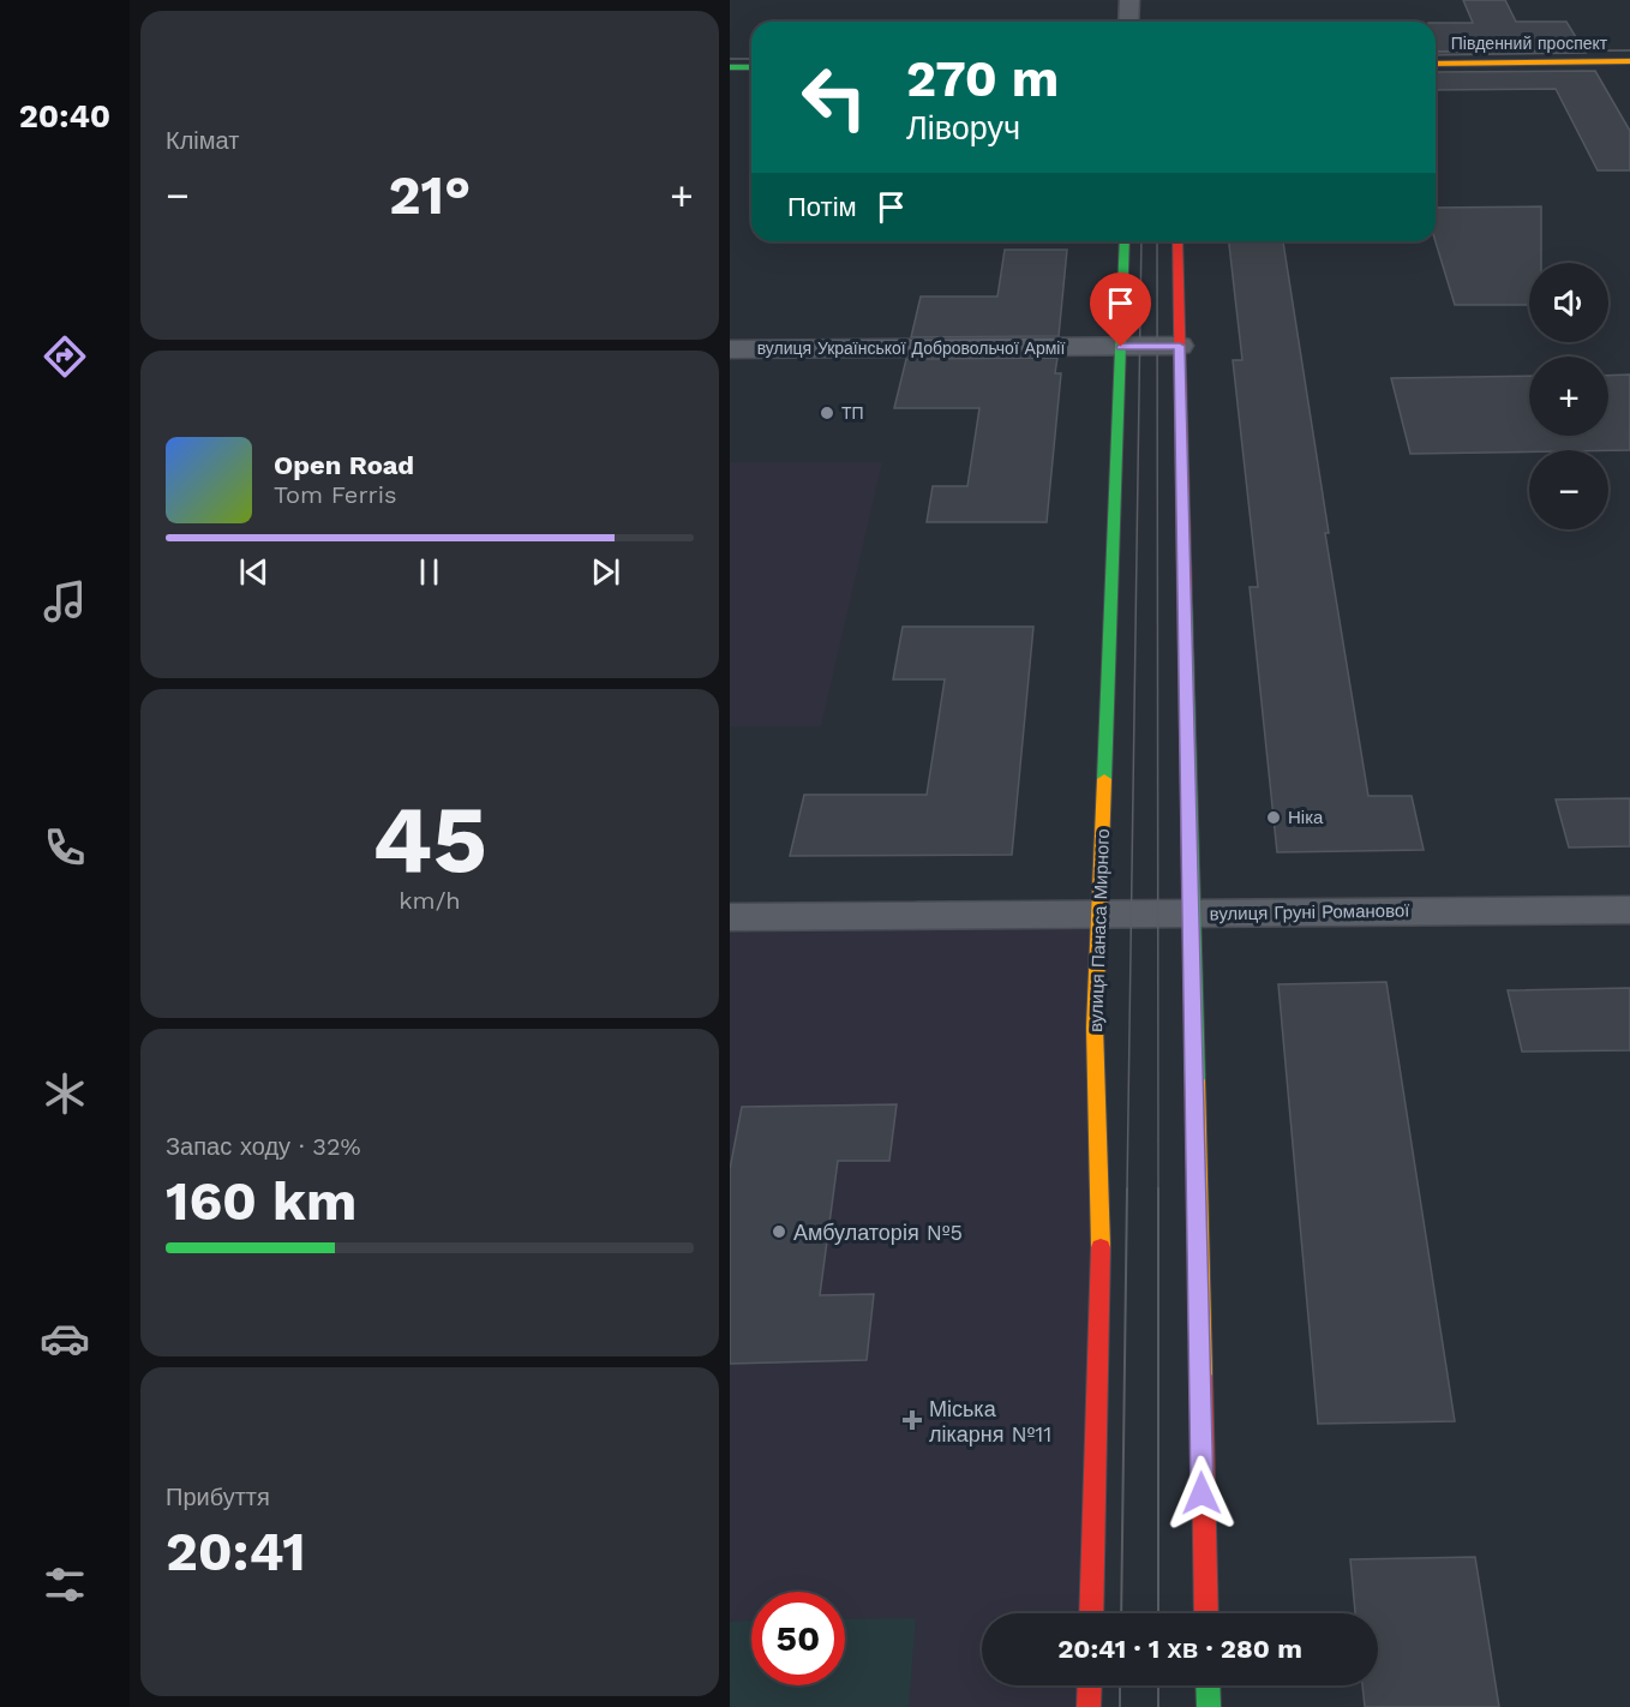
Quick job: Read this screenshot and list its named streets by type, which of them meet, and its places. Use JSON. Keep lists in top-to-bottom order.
{
  "streets": {
    "main road": ["Південний проспект", "вулиця Панаса Мирного"],
    "street": ["вулиця Української Добровольчої Армії", "вулиця Груні Романової"]
  },
  "crossings": [
    ["вулиця Української Добровольчої Армії", "вулиця Панаса Мирного"],
    ["вулиця Груні Романової", "вулиця Панаса Мирного"]
  ],
  "places": {
    "other": ["ТП", "Ніка", "Амбулаторія №5"],
    "health": ["Міська лікарня №11"]
  },
  "page": {
    "tabs": "20:40",
    "tile": [
      "Клімат",
      ["45", "km/h"],
      ["Запас ходу · 32%", "160 km"],
      ["Прибуття", "20:41"]
    ],
    "turn": ["270 m", "Ліворуч"],
    "heat": ["−", "21°", "+"],
    "then": "Потім",
    "map_buttons": ["+", "−"],
    "song": ["Open Road", "Tom Ferris"],
    "limit": "50",
    "trip": "20:41 · 1 хв · 280 m"
  }
}
